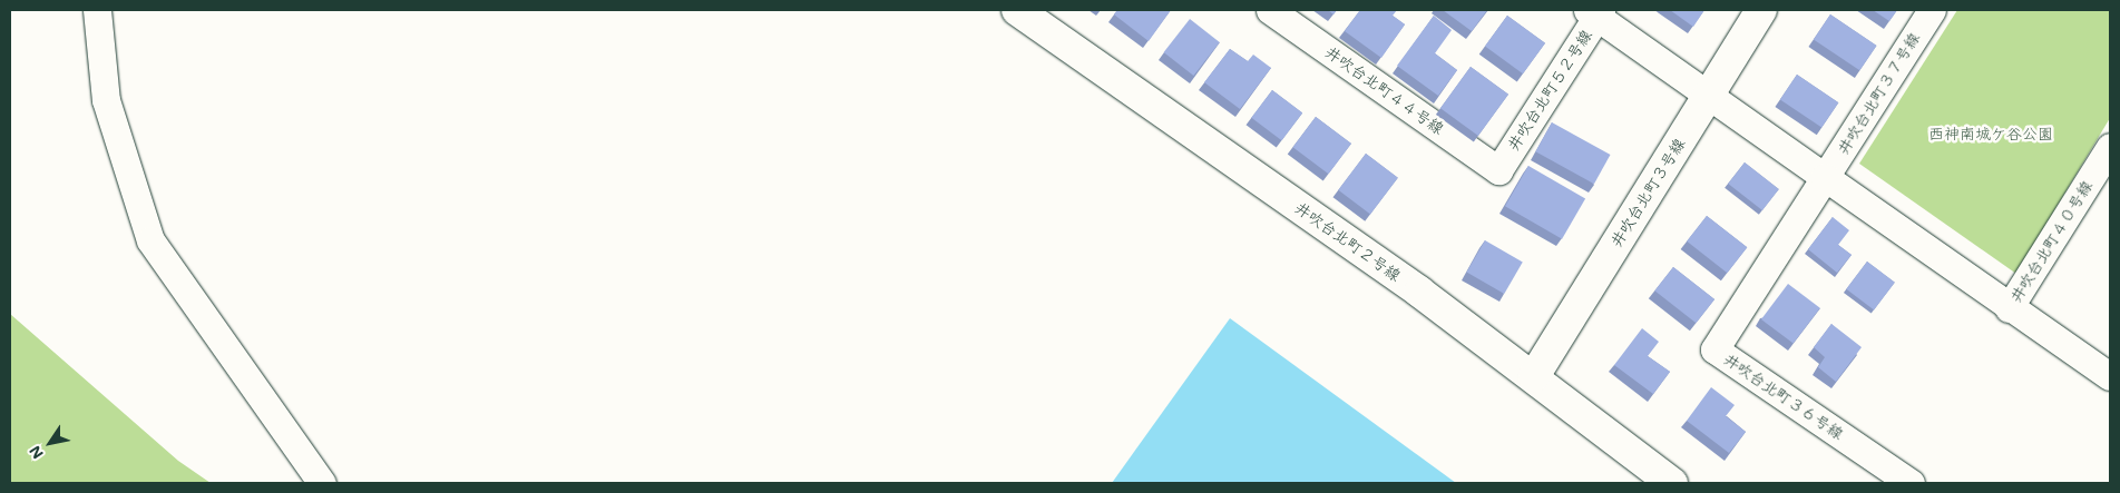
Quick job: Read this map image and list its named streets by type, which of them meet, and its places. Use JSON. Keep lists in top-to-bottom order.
{
  "streets": {
    "street": [
      "井吹台北町４４号線",
      "井吹台北町５２号線",
      "井吹台北町３７号線",
      "井吹台北町３号線",
      "井吹台北町２号線",
      "井吹台北町４０号線",
      "井吹台北町３６号線"
    ]
  },
  "crossings": [
    ["井吹台北町４４号線", "井吹台北町５２号線"],
    ["井吹台北町３７号線", "井吹台北町３６号線"],
    ["井吹台北町３号線", "井吹台北町２号線"]
  ],
  "parks": ["西神南城ケ谷公園"],
  "north": "bottom left"
}
